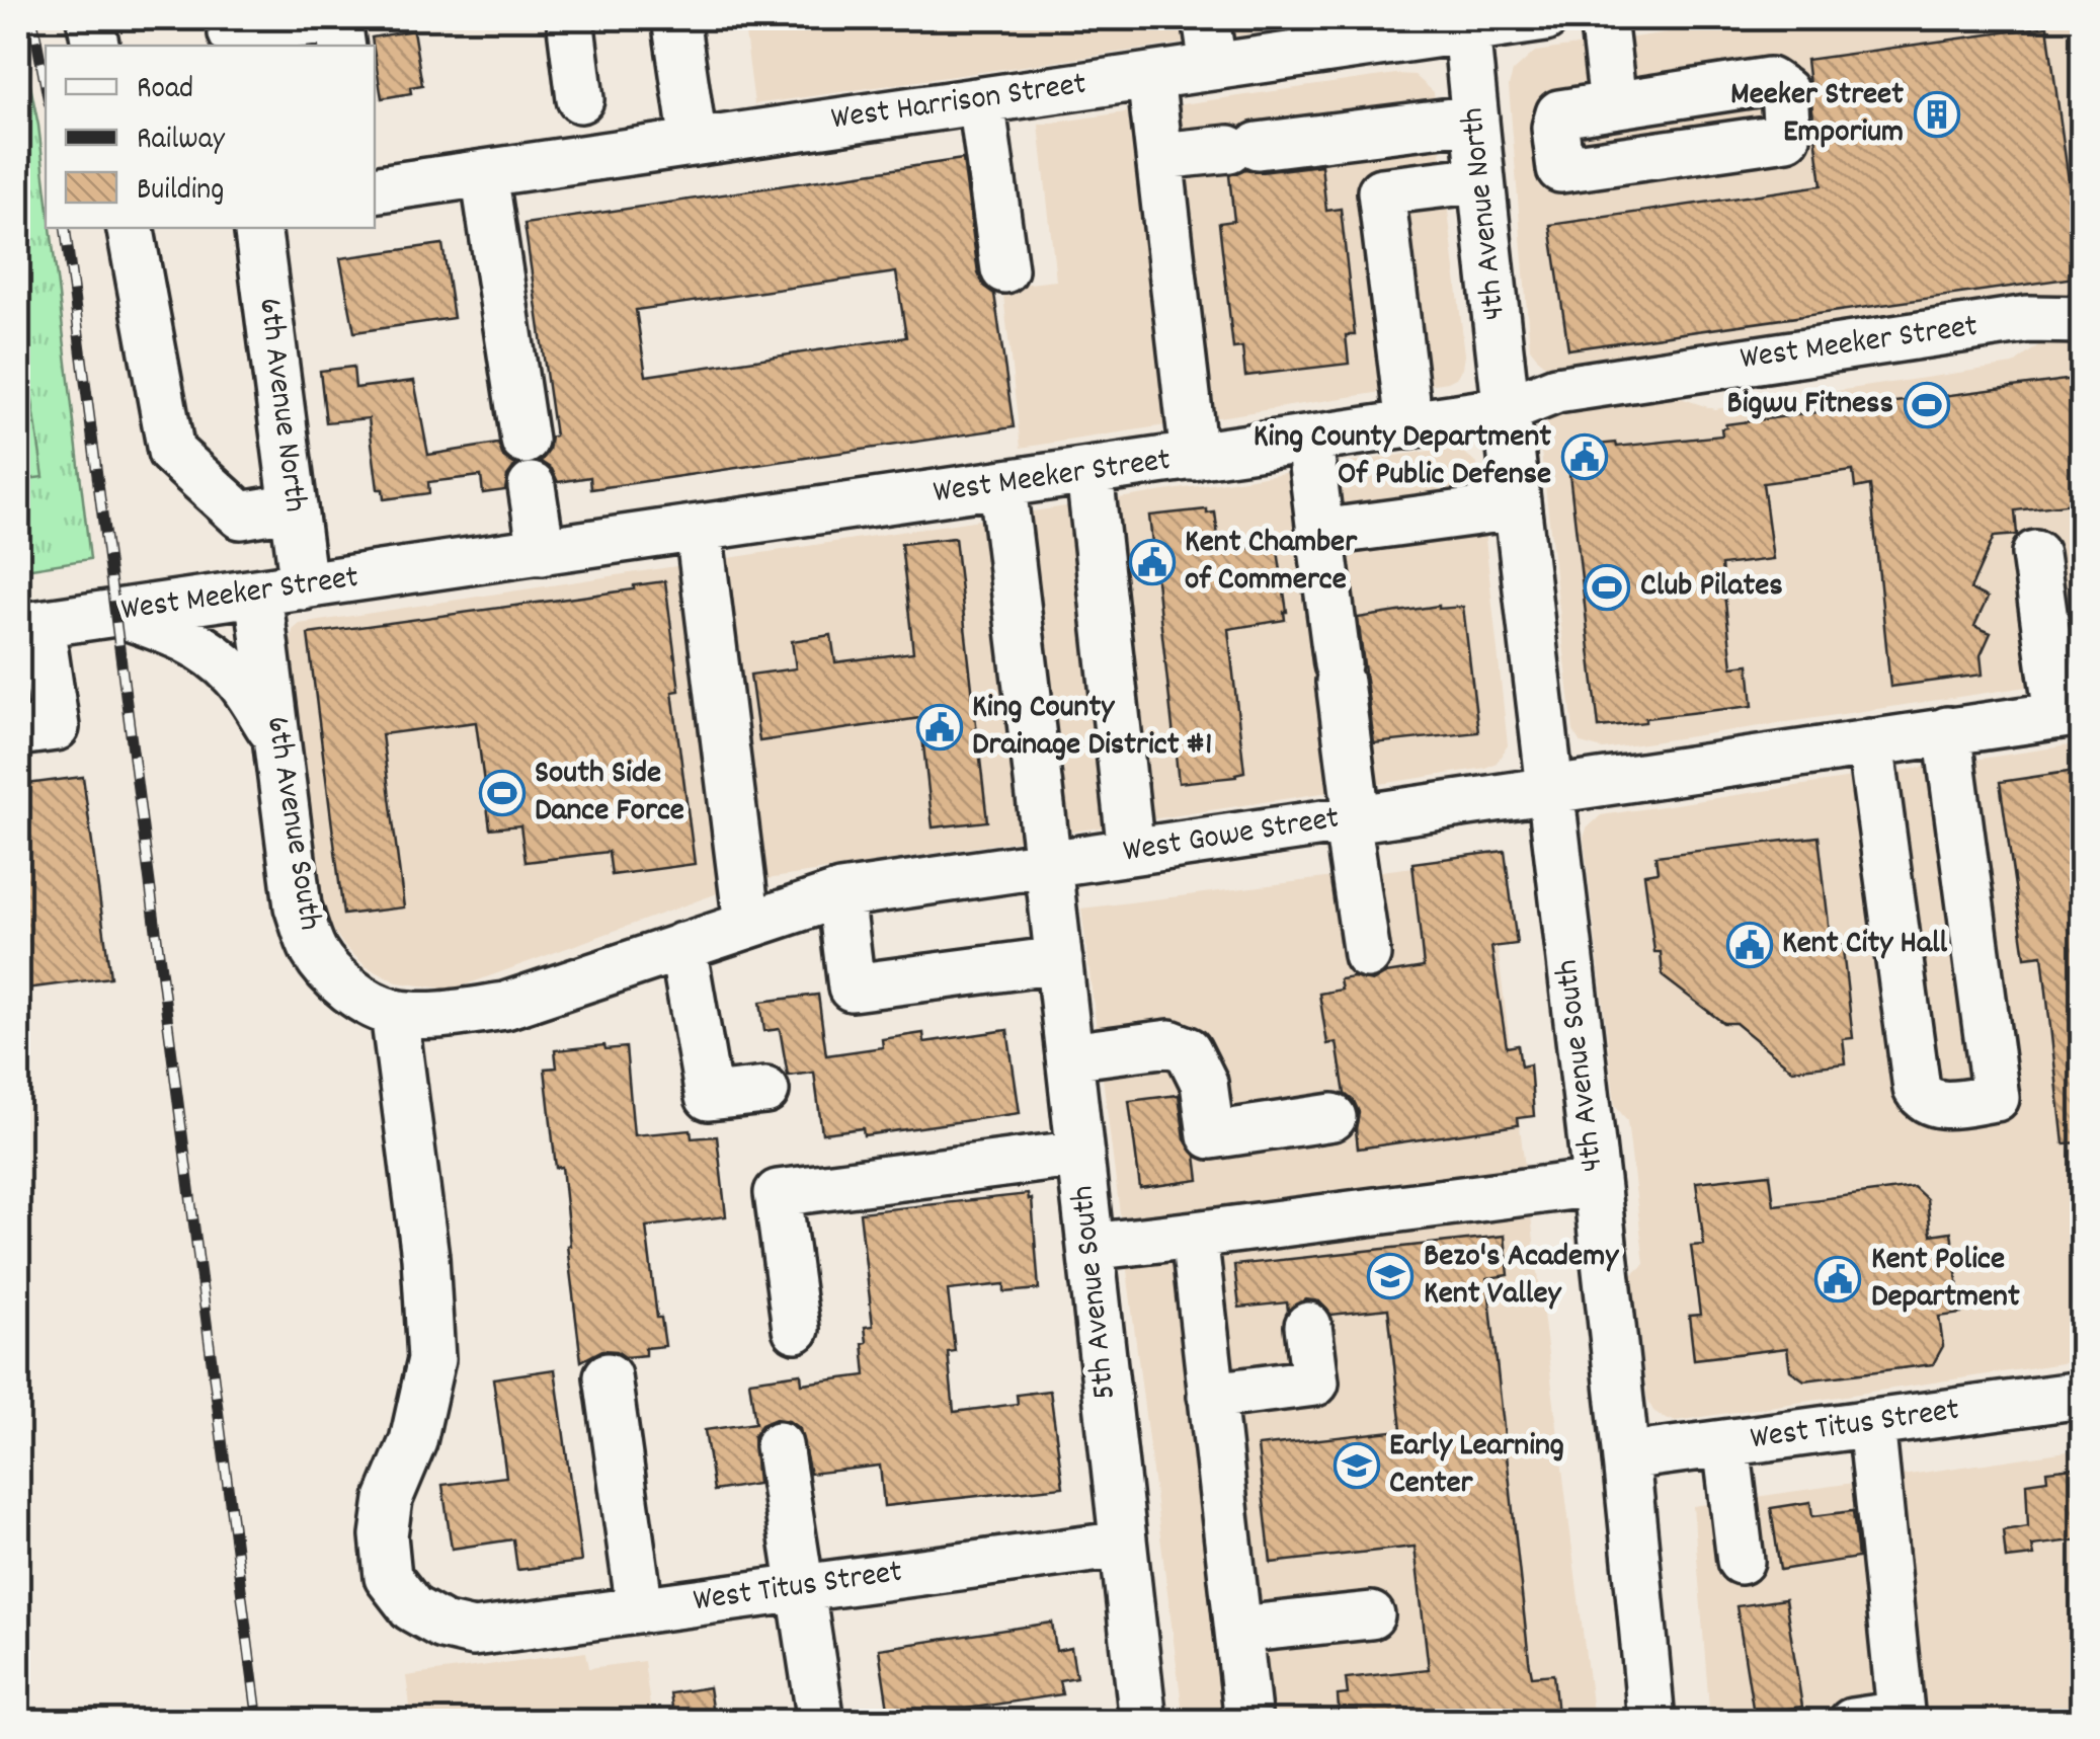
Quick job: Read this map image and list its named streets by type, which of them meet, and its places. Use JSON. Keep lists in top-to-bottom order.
{
  "streets": {
    "street": [
      "West Harrison Street",
      "4th Avenue North",
      "West Meeker Street",
      "6th Avenue North",
      "6th Avenue South",
      "West Gowe Street",
      "4th Avenue South",
      "5th Avenue South",
      "West Titus Street"
    ]
  },
  "crossings": [
    ["West Harrison Street", "4th Avenue North"],
    ["4th Avenue North", "West Meeker Street"],
    ["4th Avenue North", "4th Avenue South"],
    ["West Meeker Street", "6th Avenue North"],
    ["West Meeker Street", "6th Avenue South"],
    ["West Meeker Street", "4th Avenue South"],
    ["West Meeker Street", "5th Avenue South"],
    ["6th Avenue South", "West Gowe Street"],
    ["6th Avenue South", "West Titus Street"],
    ["West Gowe Street", "4th Avenue South"],
    ["West Gowe Street", "5th Avenue South"],
    ["West Gowe Street", "West Titus Street"],
    ["4th Avenue South", "West Titus Street"],
    ["5th Avenue South", "West Titus Street"]
  ],
  "places": {
    "building": ["Meeker Street Emporium"],
    "sports": ["Bigwu Fitness", "Club Pilates", "South Side Dance Force"],
    "public building": [
      "King County Department Of Public Defense",
      "Kent Chamber of Commerce",
      "King County Drainage District #1",
      "Kent City Hall",
      "Kent Police Department"
    ],
    "school or university": ["Bezo's Academy Kent Valley", "Early Learning Center"]
  },
  "legend": ["Road", "Railway", "Building"]
}
